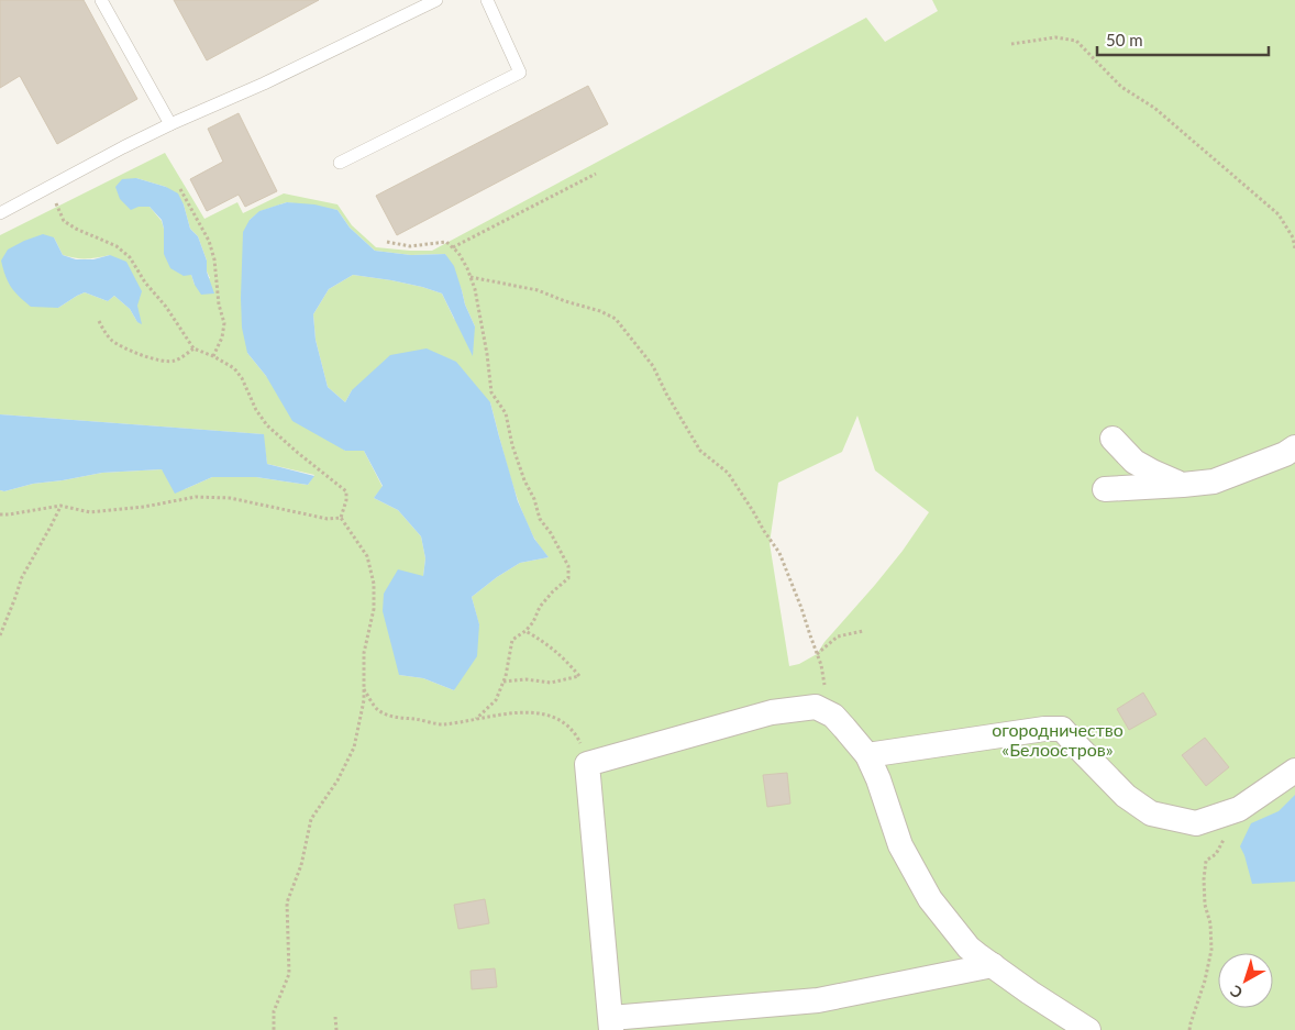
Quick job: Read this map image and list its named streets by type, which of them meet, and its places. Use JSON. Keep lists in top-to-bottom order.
{
  "parks": ["огородничество «Белоостров»"],
  "scale_bar": "50 m",
  "north": "bottom left"
}
